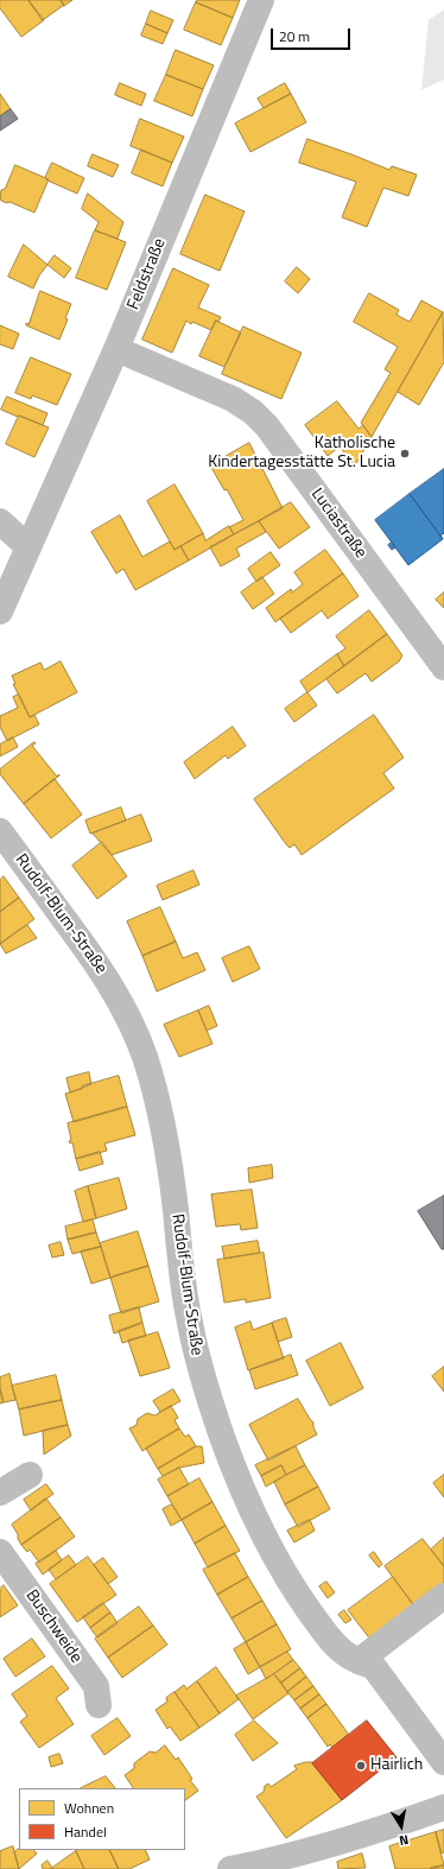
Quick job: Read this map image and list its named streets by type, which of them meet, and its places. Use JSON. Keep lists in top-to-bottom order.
{
  "streets": {
    "street": [
      "Feldstraße",
      "Luciastraße",
      "Rudolf-Blum-Straße",
      "Buschweide"
    ]
  },
  "crossings": [
    ["Feldstraße", "Luciastraße"]
  ],
  "places": ["Katholische Kindertagesstätte St. Lucia", "Hairlich"],
  "legend": ["Wohnen", "Handel"],
  "scale_bar": "20 m",
  "north": "bottom"
}
